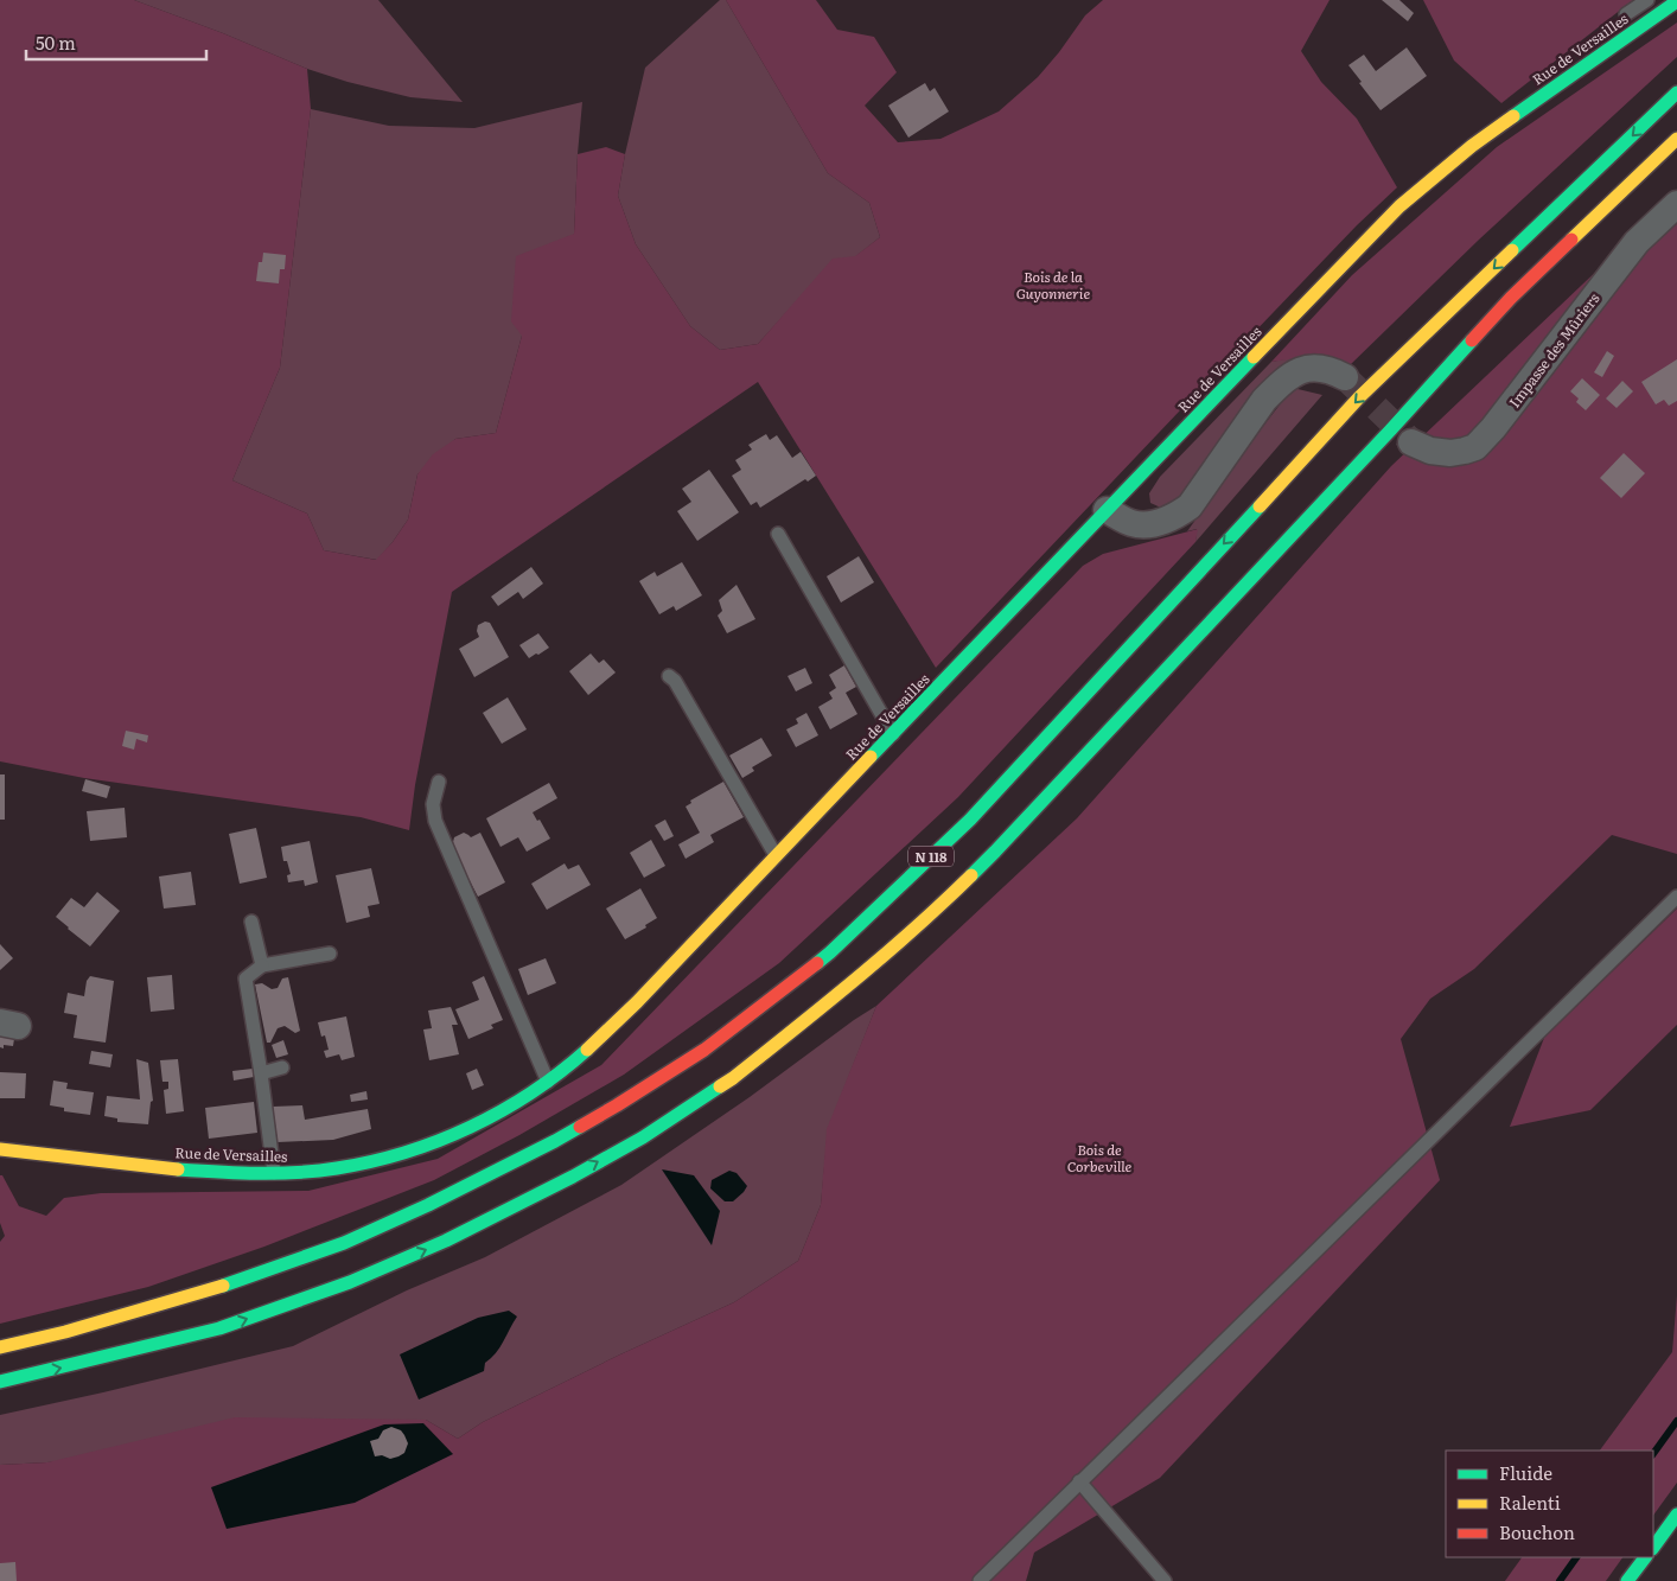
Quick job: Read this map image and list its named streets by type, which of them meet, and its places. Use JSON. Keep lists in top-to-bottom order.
{
  "streets": {
    "main road": ["Rue de Versailles", "N 118"],
    "street": ["Impasse des Mûriers"]
  },
  "parks": ["Bois de la Guyonnerie", "Bois de Corbeville"],
  "legend": ["Fluide", "Ralenti", "Bouchon"],
  "scale_bar": "50 m"
}
